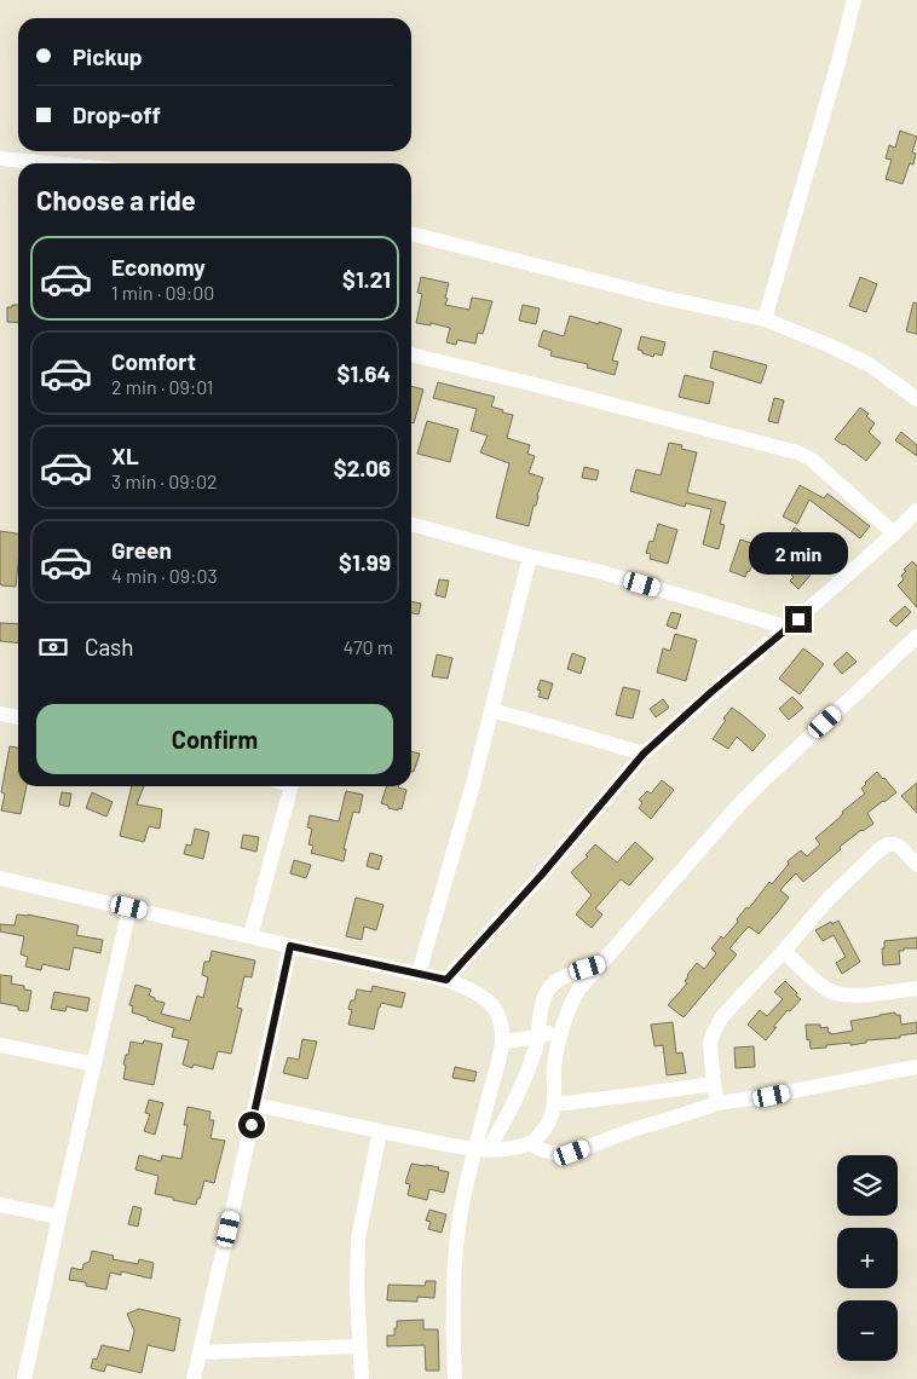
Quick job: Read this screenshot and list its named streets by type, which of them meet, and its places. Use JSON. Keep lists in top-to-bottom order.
{
  "page": {
    "banner": ["Pickup", "Drop-off"],
    "heading": "Choose a ride",
    "list": [
      {
        "name": "Economy",
        "note": "1 min · 09:00",
        "value": "$1.21"
      },
      {
        "name": "Comfort",
        "note": "2 min · 09:01",
        "value": "$1.64"
      },
      {
        "name": "XL",
        "note": "3 min · 09:02",
        "value": "$2.06"
      },
      {
        "name": "Green",
        "note": "4 min · 09:03",
        "value": "$1.99"
      }
    ],
    "bubble": "2 min",
    "pay": ["Cash", "470 m"],
    "buttons": "Confirm",
    "map_buttons": ["+", "−"]
  }
}
